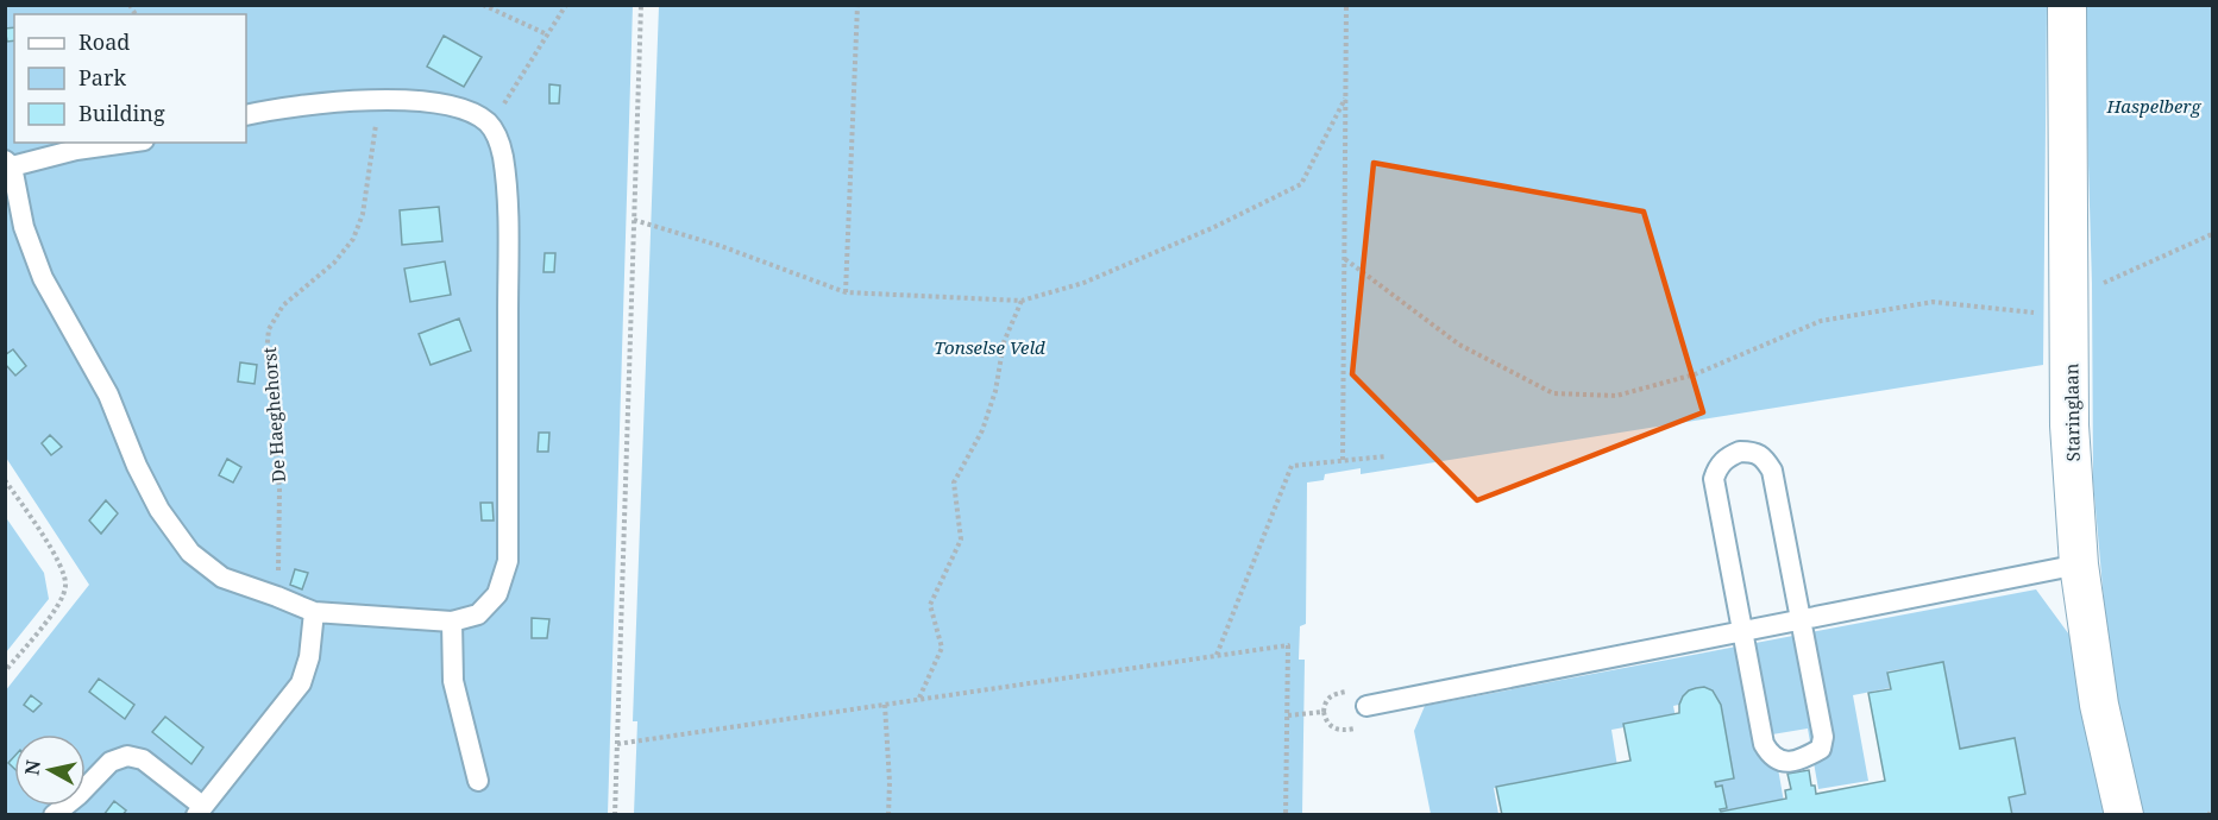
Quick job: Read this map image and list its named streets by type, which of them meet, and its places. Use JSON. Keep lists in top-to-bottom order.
{
  "streets": {
    "street": ["Staringlaan"],
    "path": ["De Haeghehorst"]
  },
  "parks": ["Haspelberg", "Tonselse Veld"],
  "legend": ["Road", "Park", "Building"],
  "north": "left"
}
